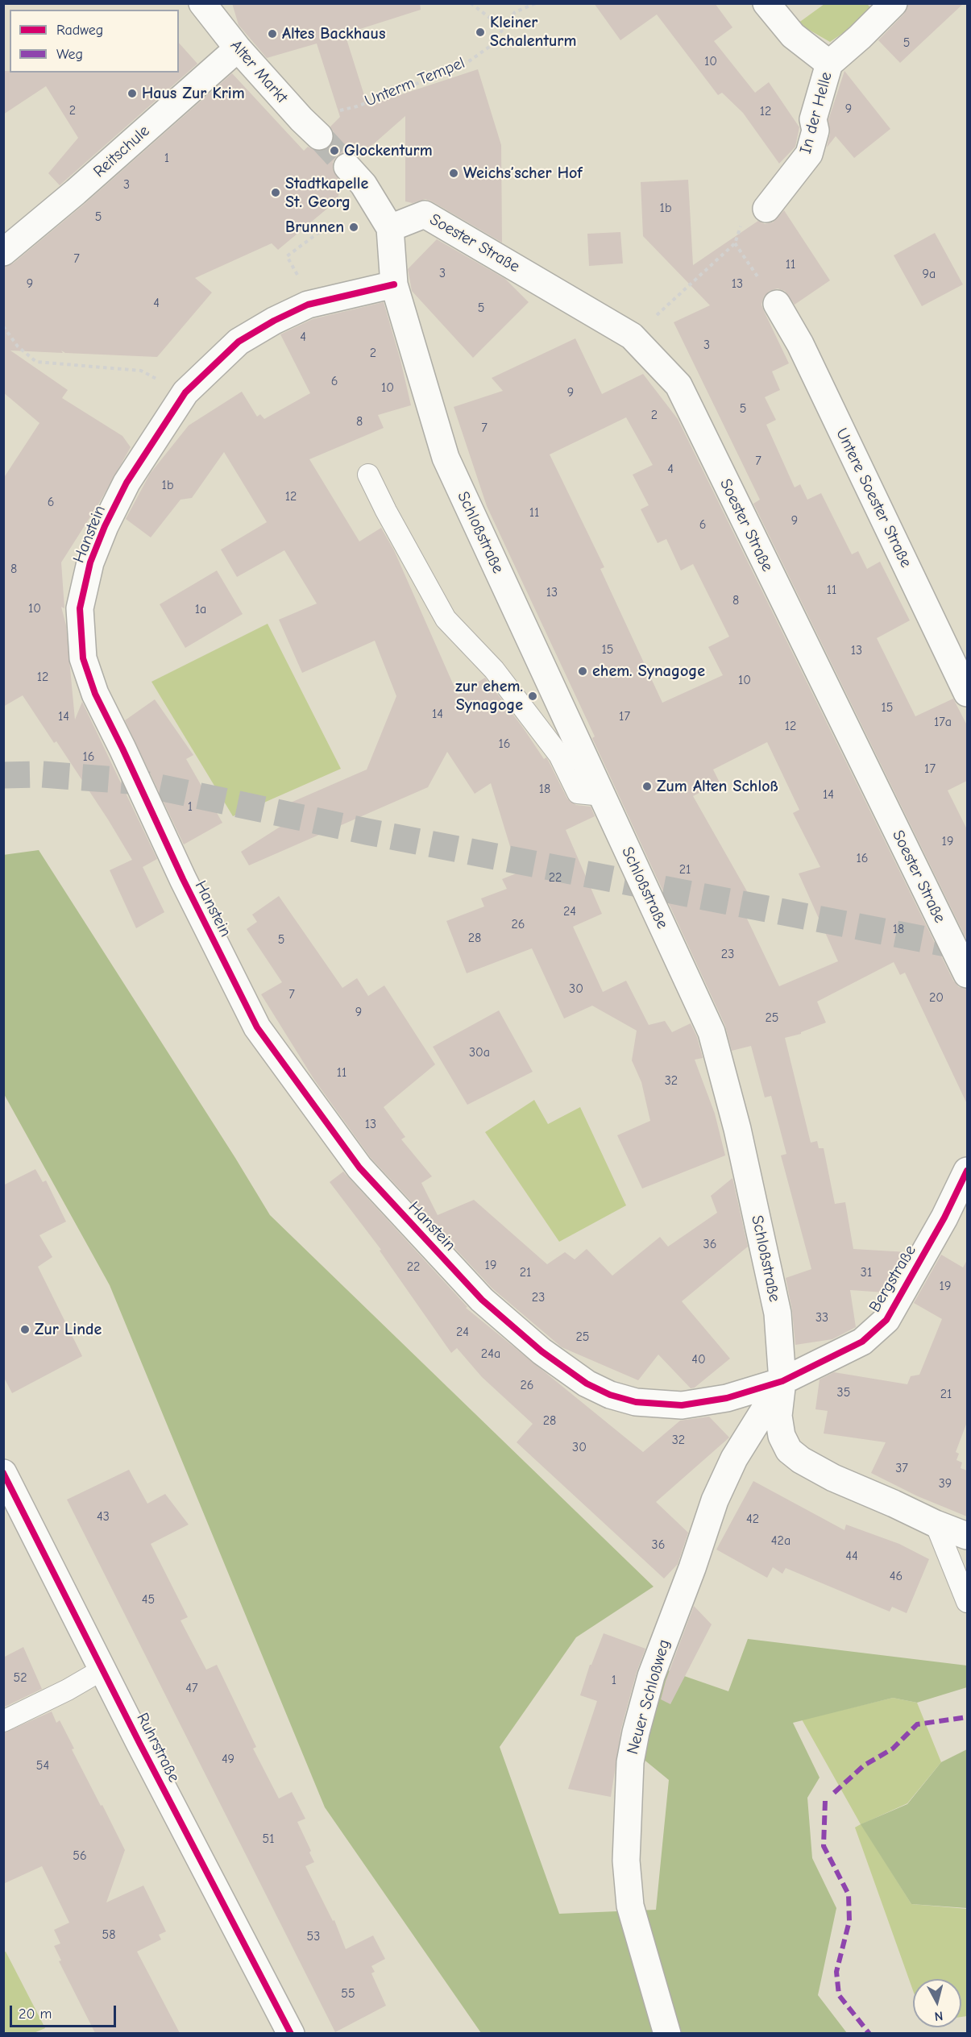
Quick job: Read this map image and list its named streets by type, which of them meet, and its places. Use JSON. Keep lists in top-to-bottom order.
{
  "streets": {
    "street": [
      "Alter Markt",
      "In der Helle",
      "Reitschule",
      "Soester Straße",
      "Untere Soester Straße",
      "Schloßstraße",
      "Hanstein",
      "Bergstraße",
      "Neuer Schloßweg",
      "Ruhrstraße"
    ],
    "path": ["Unterm Tempel"]
  },
  "crossings": [
    ["Alter Markt", "Unterm Tempel"],
    ["Alter Markt", "Reitschule"],
    ["Soester Straße", "Schloßstraße"],
    ["Schloßstraße", "Hanstein"],
    ["Schloßstraße", "Bergstraße"],
    ["Schloßstraße", "Neuer Schloßweg"],
    ["Hanstein", "Bergstraße"],
    ["Hanstein", "Neuer Schloßweg"],
    ["Bergstraße", "Neuer Schloßweg"]
  ],
  "places": [
    "Kleiner Schalenturm",
    "Altes Backhaus",
    "Haus Zur Krim",
    "Glockenturm",
    "Weichs’scher Hof",
    "Stadtkapelle St. Georg",
    "Brunnen",
    "ehem. Synagoge",
    "zur ehem. Synagoge",
    "Zum Alten Schloß",
    "Zur Linde"
  ],
  "house_numbers": [
    "5",
    "10",
    "9",
    "2",
    "12",
    "1",
    "3",
    "1b",
    "5",
    "7",
    "11",
    "3",
    "9a",
    "9",
    "13",
    "4",
    "5",
    "4",
    "3",
    "2",
    "6",
    "10",
    "9",
    "5",
    "2",
    "8",
    "7",
    "7",
    "4",
    "1b",
    "12",
    "6",
    "11",
    "9",
    "6",
    "8",
    "11",
    "13",
    "8",
    "10",
    "1a",
    "15",
    "13",
    "12",
    "10",
    "15",
    "14",
    "14",
    "17",
    "17a",
    "12",
    "16",
    "16",
    "17",
    "18",
    "14",
    "1",
    "19",
    "16",
    "21",
    "22",
    "24",
    "26",
    "18",
    "28",
    "5",
    "23",
    "30",
    "7",
    "20",
    "9",
    "25",
    "30a",
    "11",
    "32",
    "13",
    "36",
    "19",
    "22",
    "21",
    "31",
    "19",
    "23",
    "33",
    "24",
    "25",
    "24a",
    "40",
    "26",
    "35",
    "21",
    "28",
    "32",
    "30",
    "37",
    "39",
    "43",
    "42",
    "42a",
    "36",
    "44",
    "46",
    "45",
    "52",
    "1",
    "47",
    "49",
    "54",
    "51",
    "56",
    "58",
    "53",
    "55"
  ],
  "legend": ["Radweg", "Weg"],
  "scale_bar": "20 m",
  "north": "bottom"
}
